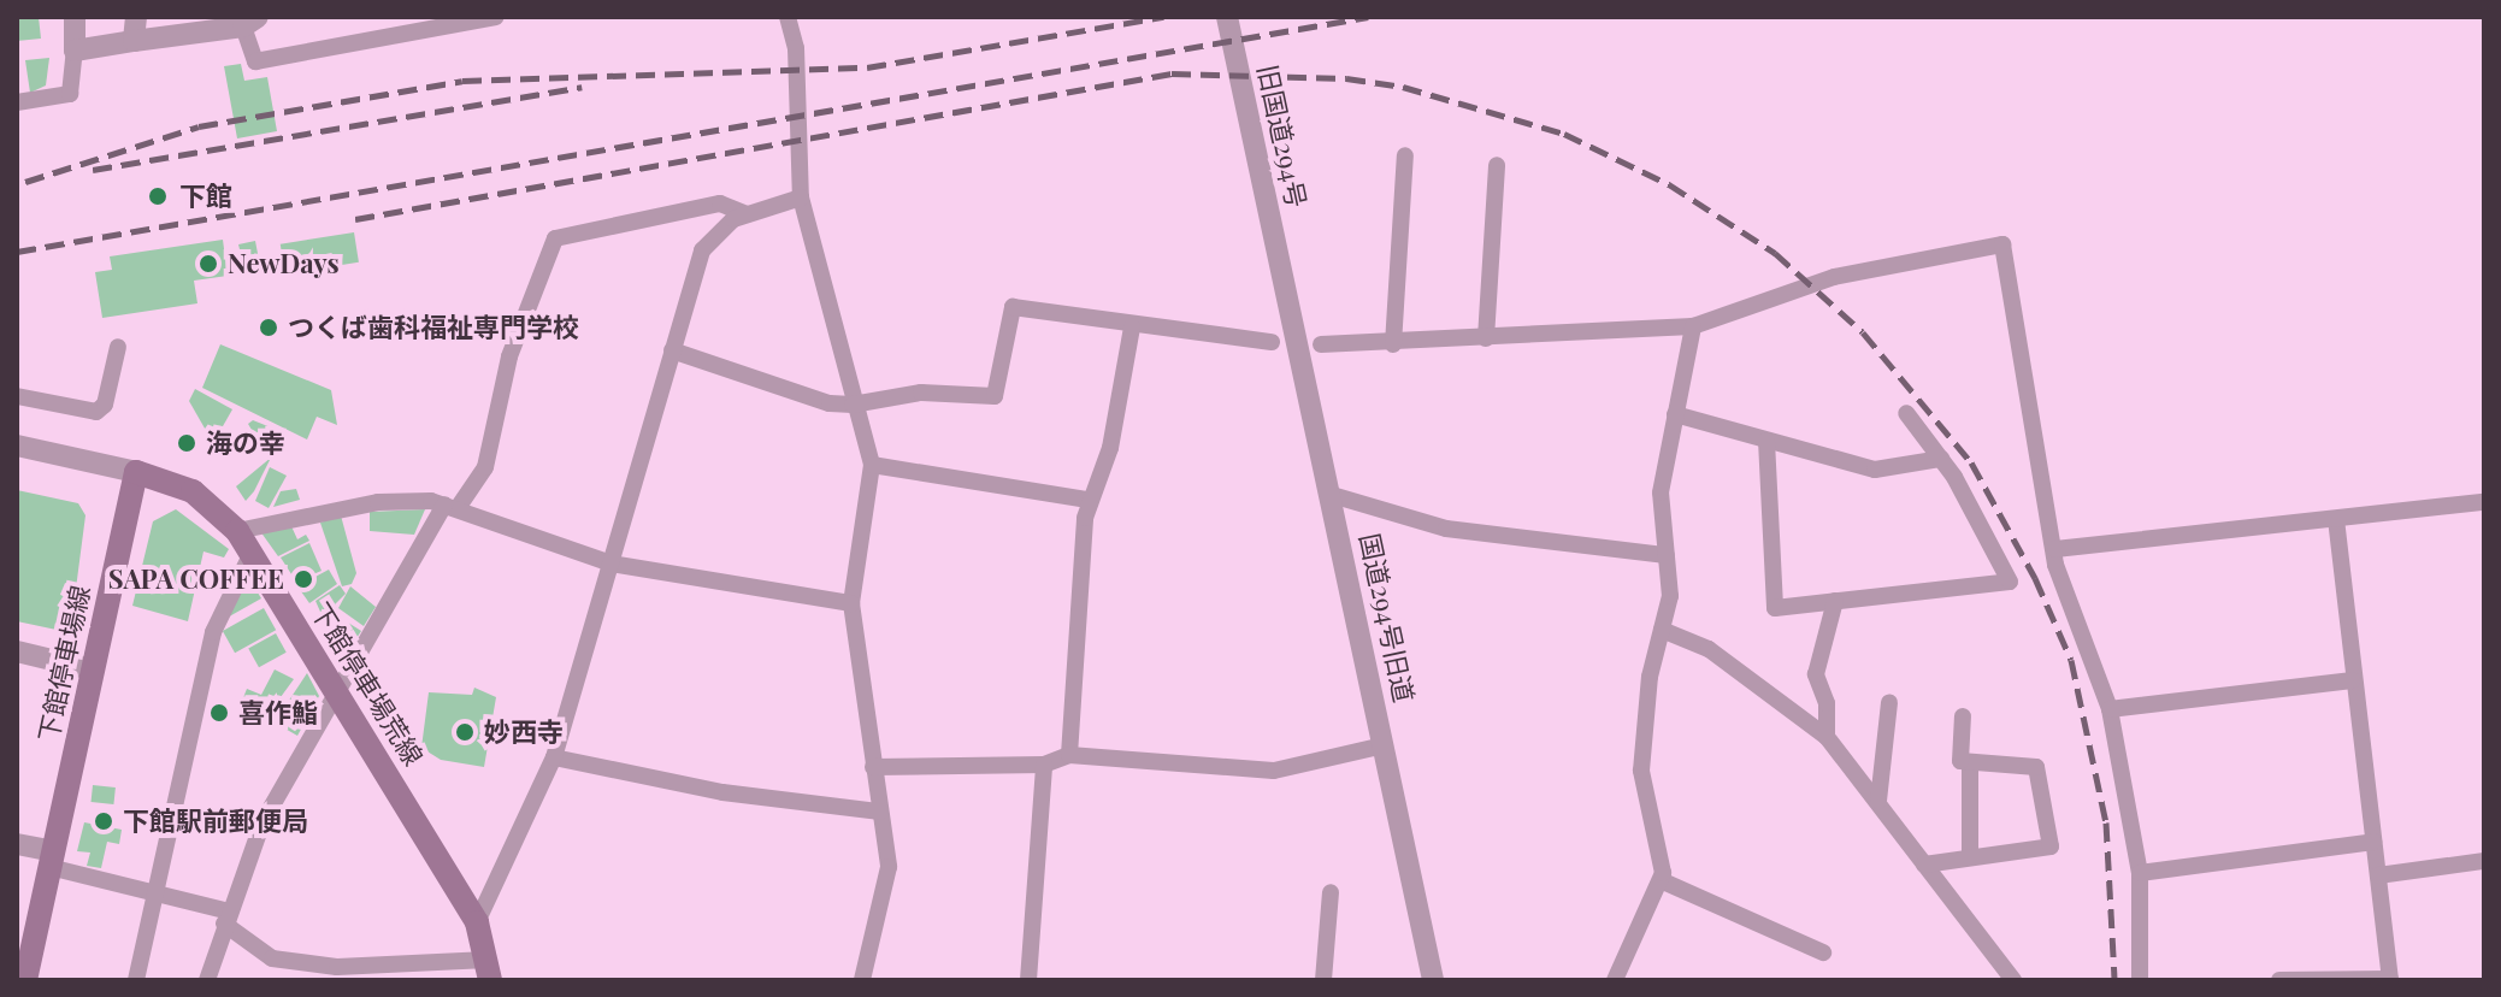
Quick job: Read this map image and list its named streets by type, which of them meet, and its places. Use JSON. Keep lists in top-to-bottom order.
{
  "streets": {
    "main road": ["下館停車場線", "下館停車場荒線"],
    "street": ["旧国道294号", "国道294号旧道"]
  },
  "crossings": [
    ["旧国道294号", "国道294号旧道"],
    ["下館停車場線", "下館停車場荒線"]
  ],
  "places": [
    "下館",
    "NewDays",
    "つくば歯科福祉専門学校",
    "海の幸",
    "SAPA COFFEE",
    "喜作鮨",
    "妙西寺",
    "下館駅前郵便局"
  ]
}
